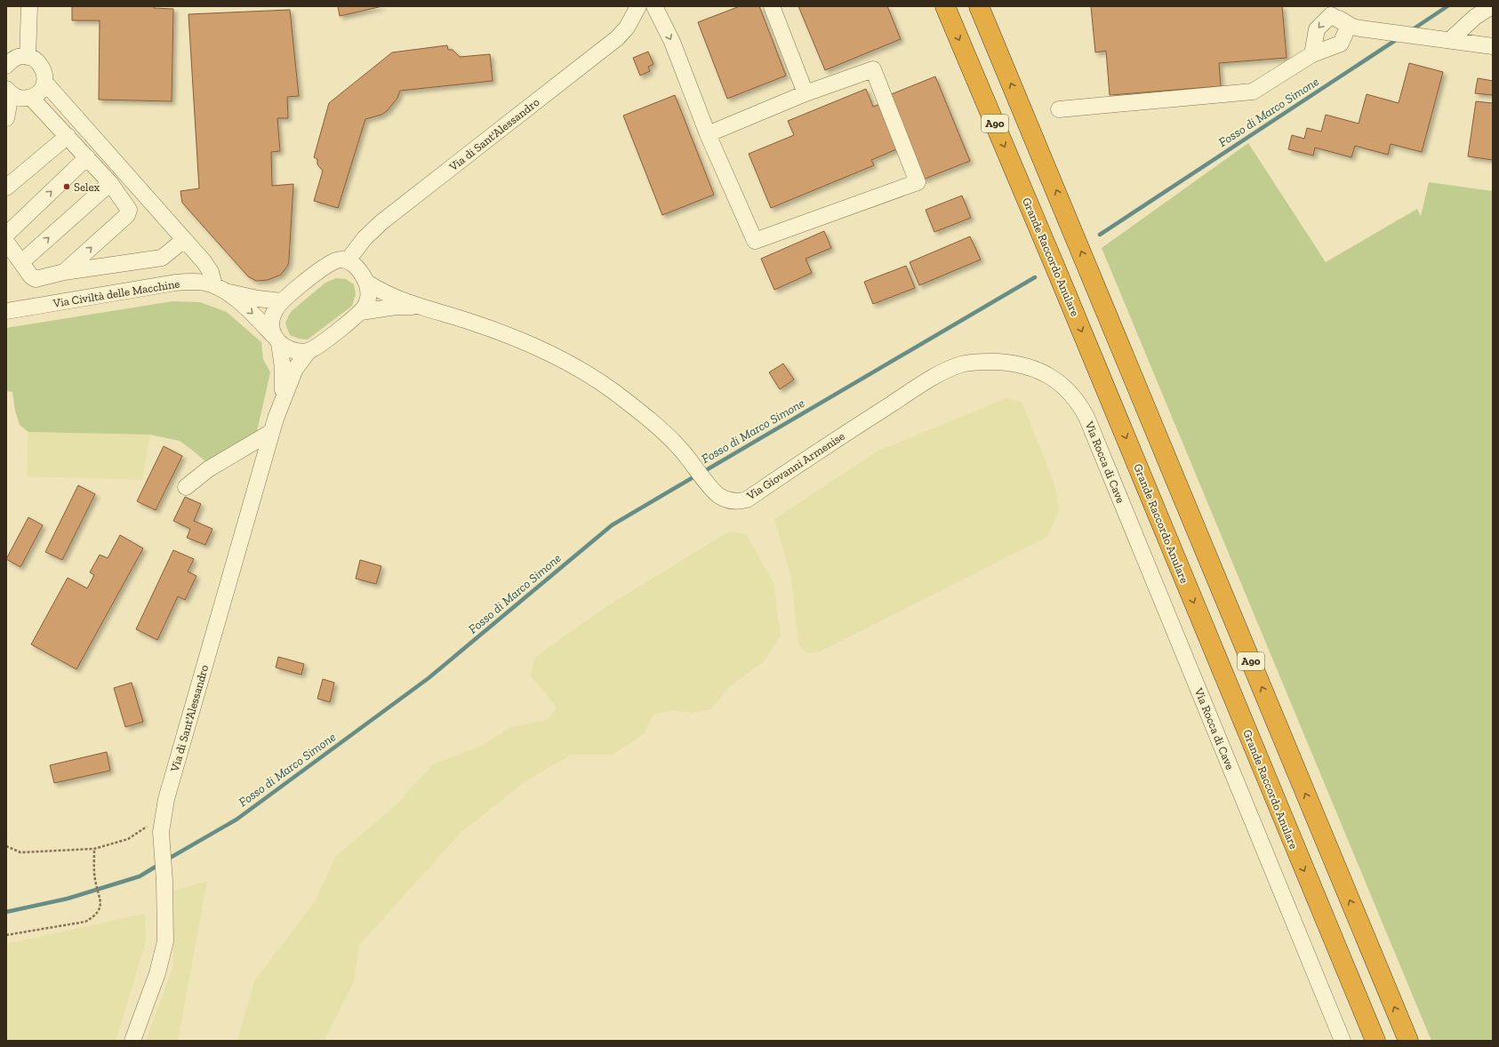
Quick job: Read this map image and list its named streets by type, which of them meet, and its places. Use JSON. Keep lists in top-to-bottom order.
{
  "streets": {
    "highway": ["A90", "Grande Raccordo Anulare"],
    "street": [
      "Via di Sant'Alessandro",
      "Via Civiltà delle Macchine",
      "Via Rocca di Cave",
      "Via Giovanni Armenise"
    ]
  },
  "crossings": [
    ["Via di Sant'Alessandro", "Via Civiltà delle Macchine"],
    ["Via di Sant'Alessandro", "Via Giovanni Armenise"],
    ["Via Rocca di Cave", "Via Giovanni Armenise"]
  ],
  "water": ["Fosso di Marco Simone"],
  "places": ["Selex"]
}
